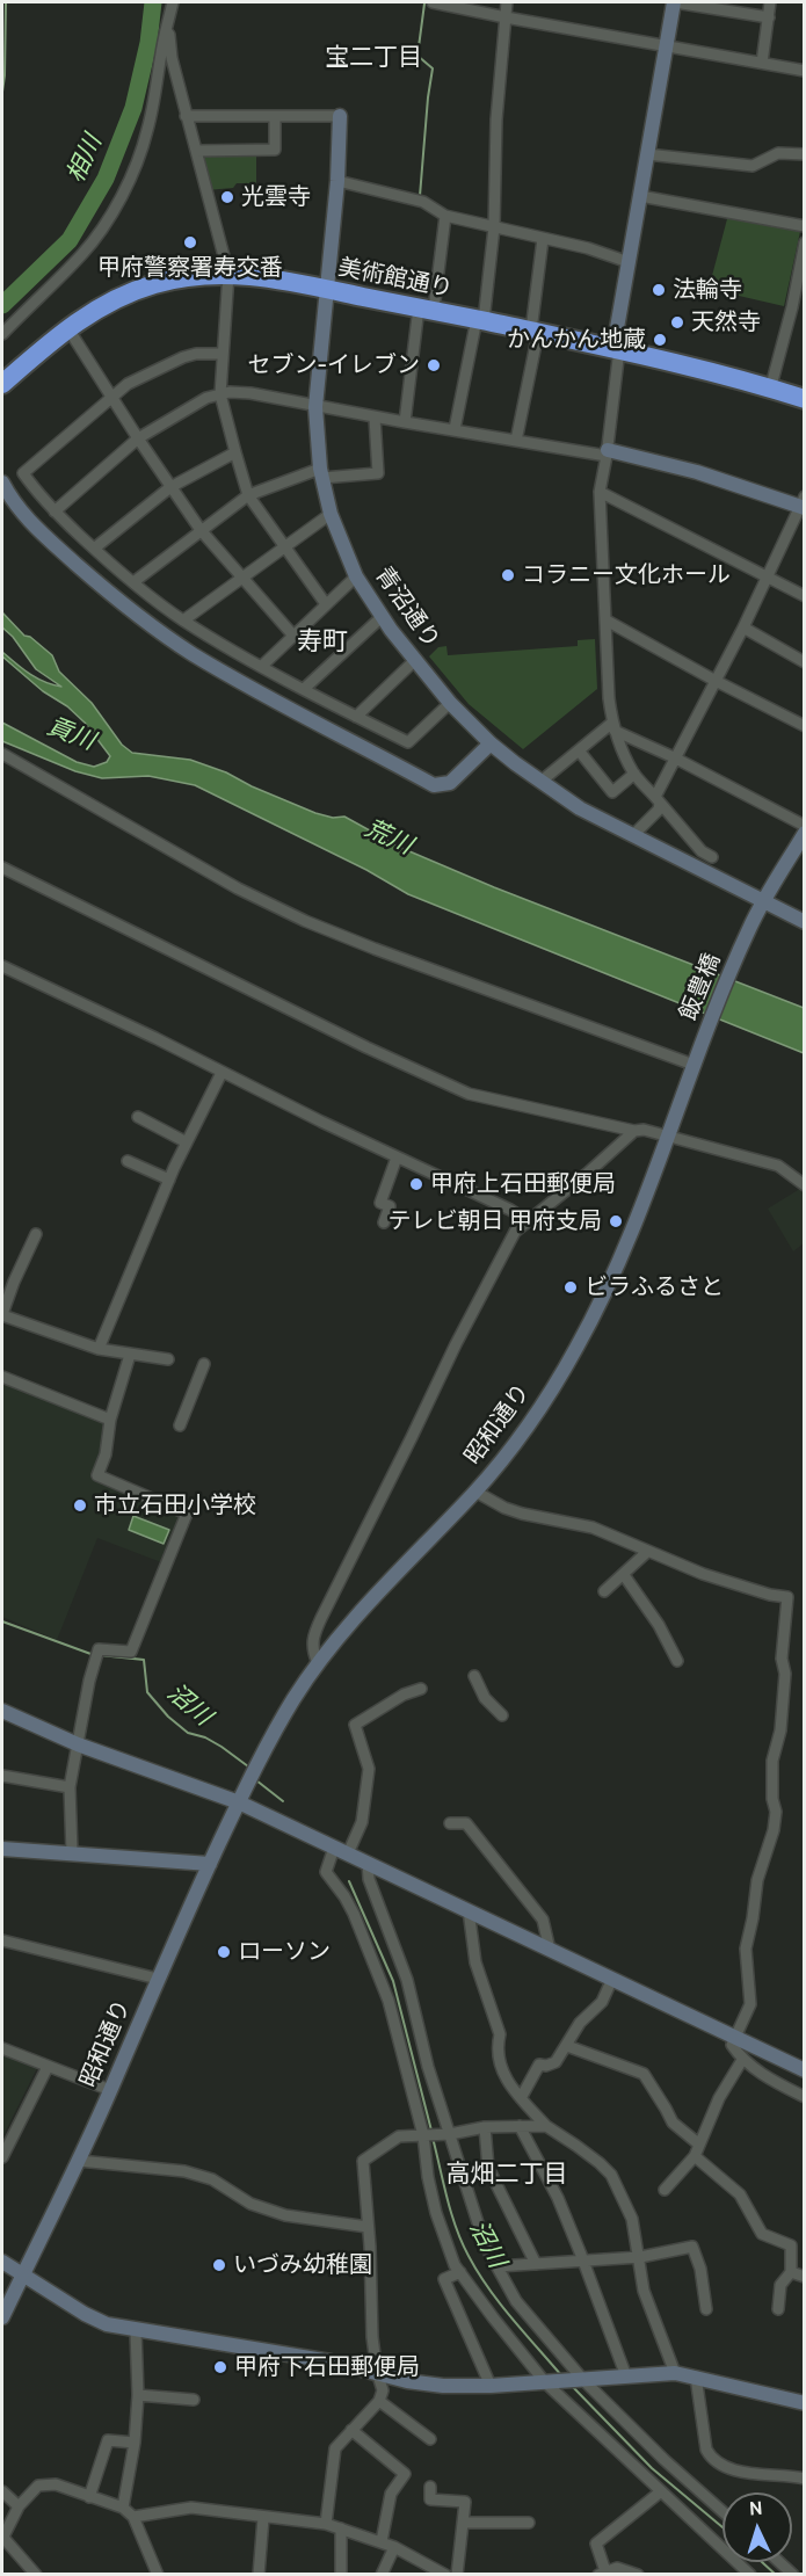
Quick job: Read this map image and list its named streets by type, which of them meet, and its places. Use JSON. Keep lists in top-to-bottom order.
{
  "streets": {
    "highway": ["美術館通り"],
    "street": ["青沼通り", "飯豊橋", "昭和通り"]
  },
  "crossings": [
    ["美術館通り", "青沼通り"],
    ["青沼通り", "飯豊橋"],
    ["飯豊橋", "昭和通り"]
  ],
  "districts": ["宝二丁目", "寿町", "高畑二丁目"],
  "water": [
    "相川",
    "貢川",
    "荒川",
    "沼川"
  ],
  "places": [
    "光雲寺",
    "甲府警察署寿交番",
    "法輪寺",
    "天然寺",
    "かんかん地蔵",
    "セブン-イレブン",
    "コラニー文化ホール",
    "甲府上石田郵便局",
    "テレビ朝日 甲府支局",
    "ビラふるさと",
    "市立石田小学校",
    "ローソン",
    "いづみ幼稚園",
    "甲府下石田郵便局"
  ],
  "north": "top"
}
